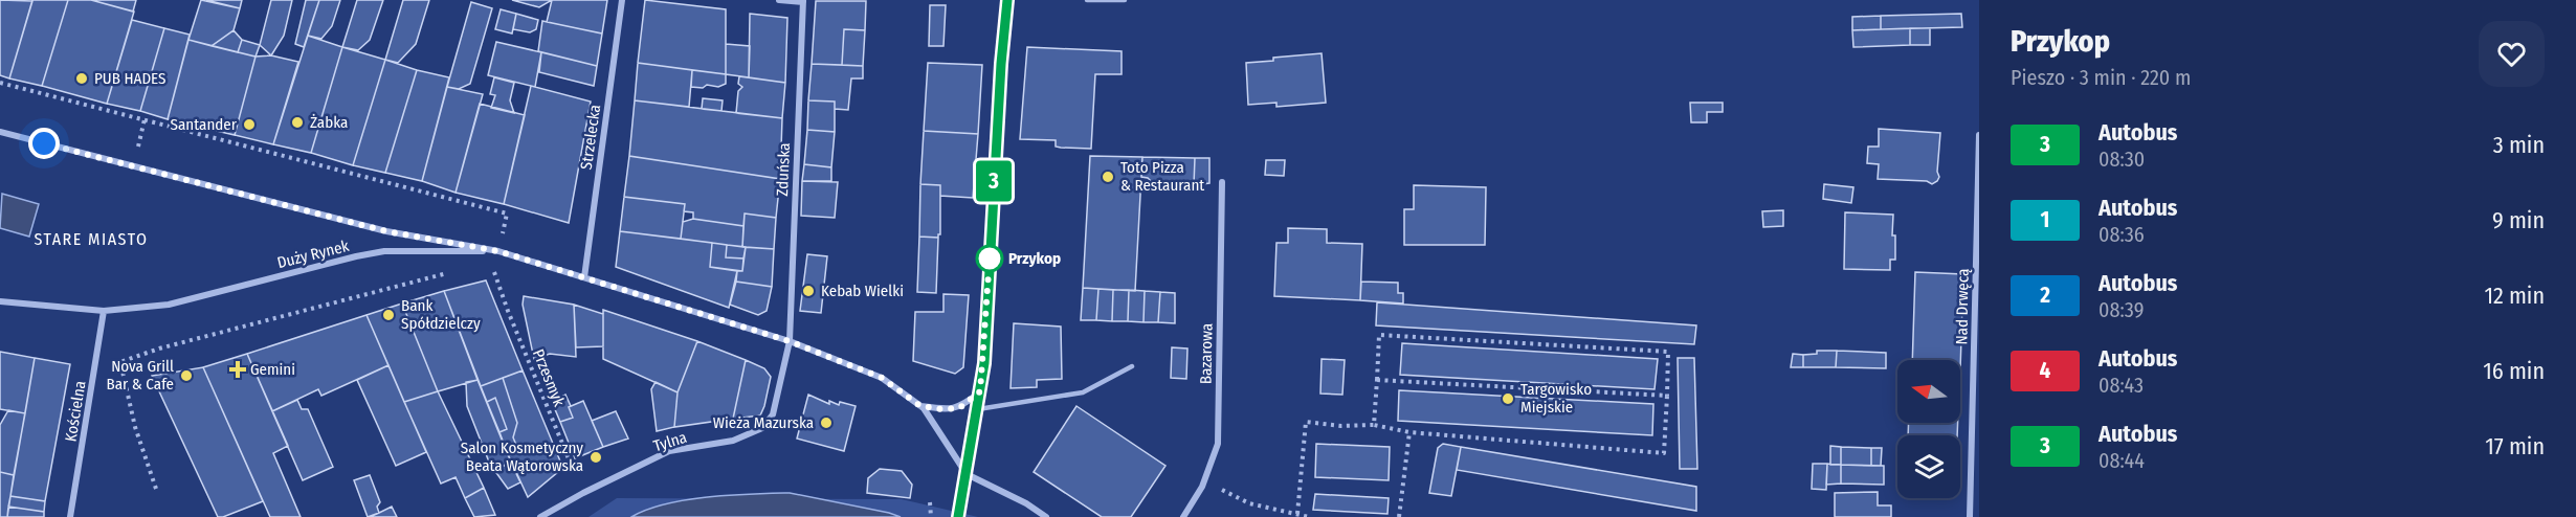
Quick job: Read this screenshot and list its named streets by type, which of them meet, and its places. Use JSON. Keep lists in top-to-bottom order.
{
  "streets": {
    "street": [
      "Strzelecka",
      "Zduńska",
      "Duży Rynek",
      "Nad Drwęcą",
      "Bazarowa",
      "Kościelna",
      "Tylna"
    ],
    "path": ["Przesmyk"]
  },
  "crossings": [
    ["Zduńska", "Tylna"],
    ["Duży Rynek", "Kościelna"],
    ["Przesmyk", "Tylna"]
  ],
  "districts": ["STARE MIASTO"],
  "places": {
    "other": [
      "PUB HADES",
      "Żabka",
      "Santander",
      "Toto Pizza & Restaurant",
      "Przykop",
      "Kebab Wielki",
      "Bank Spółdzielczy",
      "Nova Grill Bar & Cafe",
      "Targowisko Miejskie",
      "Wieża Mazurska",
      "Salon Kosmetyczny Beata Wątorowska"
    ],
    "health": ["Gemini"]
  },
  "lines": ["bus line 3"],
  "north": "left",
  "page": {
    "on_map": "3",
    "heading": ["Przykop", "Pieszo · 3 min · 220 m"],
    "list": [
      {
        "mark": "3",
        "name": "Autobus",
        "note": "08:30",
        "value": "3 min"
      },
      {
        "mark": "1",
        "name": "Autobus",
        "note": "08:36",
        "value": "9 min"
      },
      {
        "mark": "2",
        "name": "Autobus",
        "note": "08:39",
        "value": "12 min"
      },
      {
        "mark": "4",
        "name": "Autobus",
        "note": "08:43",
        "value": "16 min"
      },
      {
        "mark": "3",
        "name": "Autobus",
        "note": "08:44",
        "value": "17 min"
      }
    ]
  }
}
